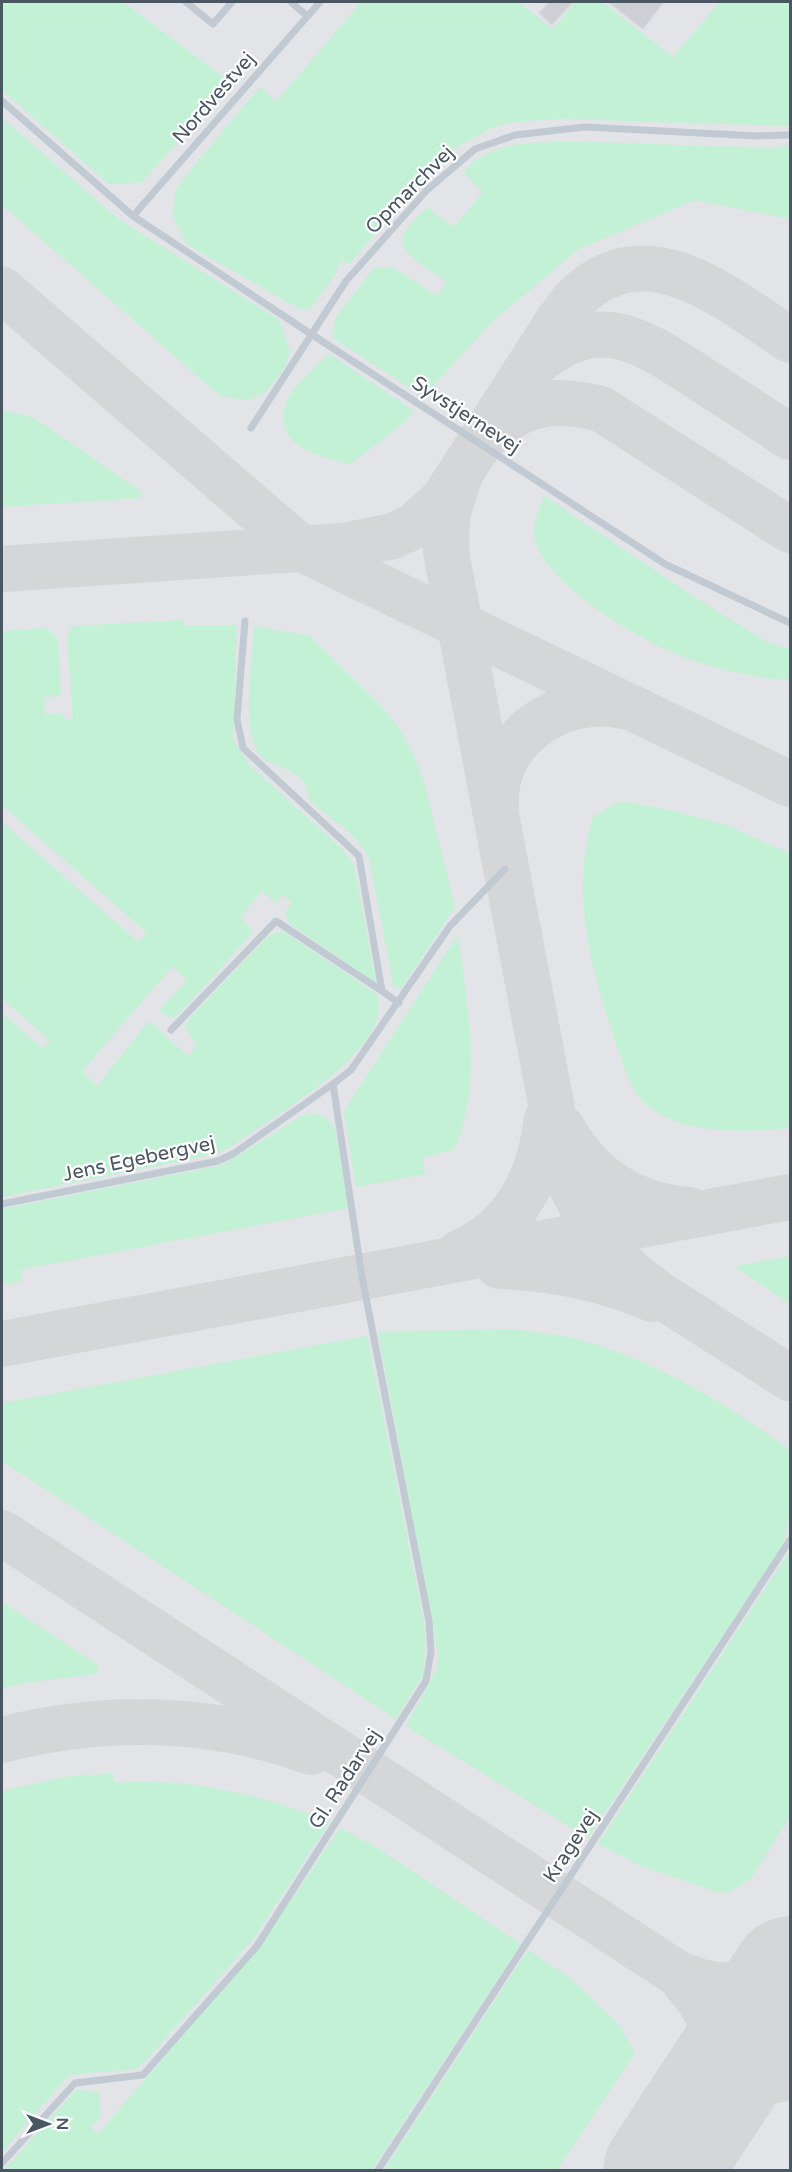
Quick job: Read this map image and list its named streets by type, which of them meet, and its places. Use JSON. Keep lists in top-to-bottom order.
{
  "streets": {
    "lane": [
      "Nordvestvej",
      "Opmarchvej",
      "Syvstjernevej",
      "Jens Egebergvej",
      "Gl. Radarvej",
      "Kragevej"
    ]
  },
  "crossings": [
    ["Nordvestvej", "Syvstjernevej"],
    ["Opmarchvej", "Syvstjernevej"],
    ["Jens Egebergvej", "Gl. Radarvej"]
  ],
  "north": "right"
}
